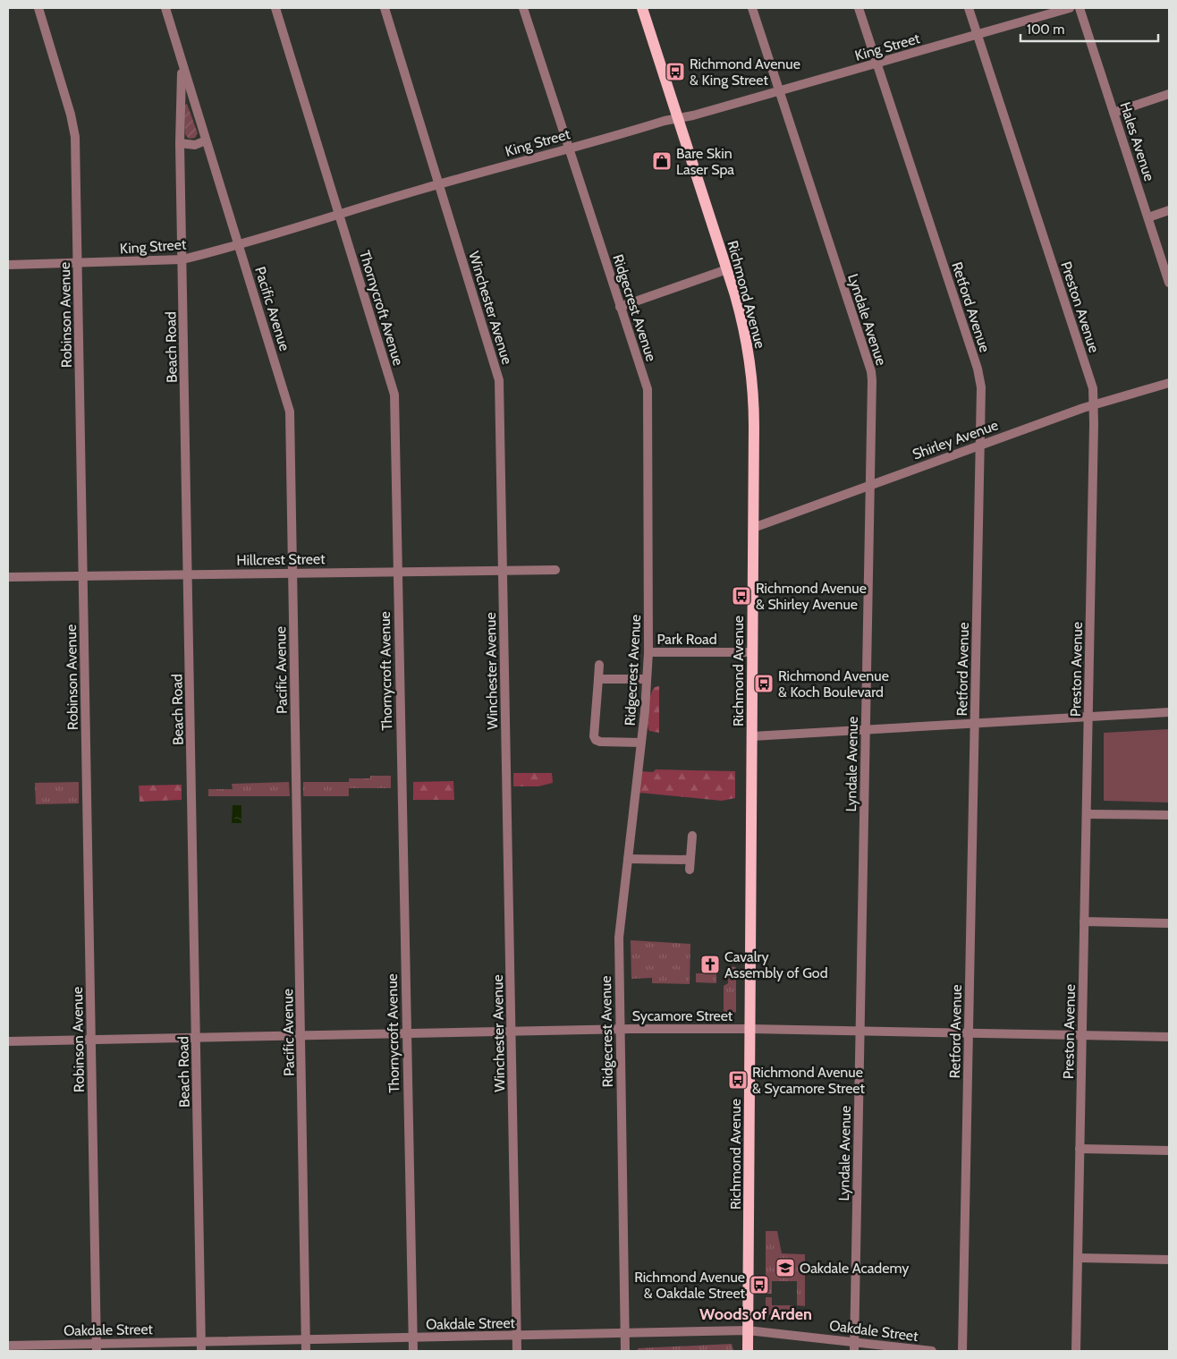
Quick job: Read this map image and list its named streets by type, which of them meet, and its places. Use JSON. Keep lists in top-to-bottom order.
{
  "streets": {
    "main road": ["Richmond Avenue"],
    "street": [
      "King Street",
      "Hales Avenue",
      "Retford Avenue",
      "Preston Avenue",
      "Thornycroft Avenue",
      "Winchester Avenue",
      "Ridgecrest Avenue",
      "Pacific Avenue",
      "Robinson Avenue",
      "Lyndale Avenue",
      "Beach Road",
      "Shirley Avenue",
      "Hillcrest Street",
      "Park Road",
      "Sycamore Street",
      "Oakdale Street"
    ]
  },
  "crossings": [
    ["King Street", "Richmond Avenue"],
    ["King Street", "Retford Avenue"],
    ["King Street", "Preston Avenue"],
    ["King Street", "Thornycroft Avenue"],
    ["King Street", "Winchester Avenue"],
    ["King Street", "Ridgecrest Avenue"],
    ["King Street", "Pacific Avenue"],
    ["King Street", "Robinson Avenue"],
    ["King Street", "Lyndale Avenue"],
    ["King Street", "Beach Road"],
    ["Richmond Avenue", "Shirley Avenue"],
    ["Richmond Avenue", "Park Road"],
    ["Richmond Avenue", "Sycamore Street"],
    ["Richmond Avenue", "Oakdale Street"],
    ["Retford Avenue", "Shirley Avenue"],
    ["Retford Avenue", "Sycamore Street"],
    ["Preston Avenue", "Shirley Avenue"],
    ["Preston Avenue", "Sycamore Street"],
    ["Thornycroft Avenue", "Hillcrest Street"],
    ["Thornycroft Avenue", "Sycamore Street"],
    ["Thornycroft Avenue", "Oakdale Street"],
    ["Winchester Avenue", "Hillcrest Street"],
    ["Winchester Avenue", "Sycamore Street"],
    ["Winchester Avenue", "Oakdale Street"],
    ["Ridgecrest Avenue", "Park Road"],
    ["Ridgecrest Avenue", "Sycamore Street"],
    ["Ridgecrest Avenue", "Oakdale Street"],
    ["Pacific Avenue", "Beach Road"],
    ["Pacific Avenue", "Hillcrest Street"],
    ["Pacific Avenue", "Sycamore Street"],
    ["Pacific Avenue", "Oakdale Street"],
    ["Robinson Avenue", "Hillcrest Street"],
    ["Robinson Avenue", "Sycamore Street"],
    ["Robinson Avenue", "Oakdale Street"],
    ["Lyndale Avenue", "Shirley Avenue"],
    ["Lyndale Avenue", "Sycamore Street"],
    ["Lyndale Avenue", "Oakdale Street"],
    ["Beach Road", "Hillcrest Street"],
    ["Beach Road", "Sycamore Street"],
    ["Beach Road", "Oakdale Street"]
  ],
  "districts": ["Woods of Arden"],
  "places": {
    "bus stop": [
      "Richmond Avenue & King Street",
      "Richmond Avenue & Shirley Avenue",
      "Richmond Avenue & Koch Boulevard",
      "Richmond Avenue & Sycamore Street",
      "Richmond Avenue & Oakdale Street"
    ],
    "shop": ["Bare Skin Laser Spa"],
    "church": ["Cavalry Assembly of God"],
    "school or university": ["Oakdale Academy"]
  },
  "scale_bar": "100 m"
}
